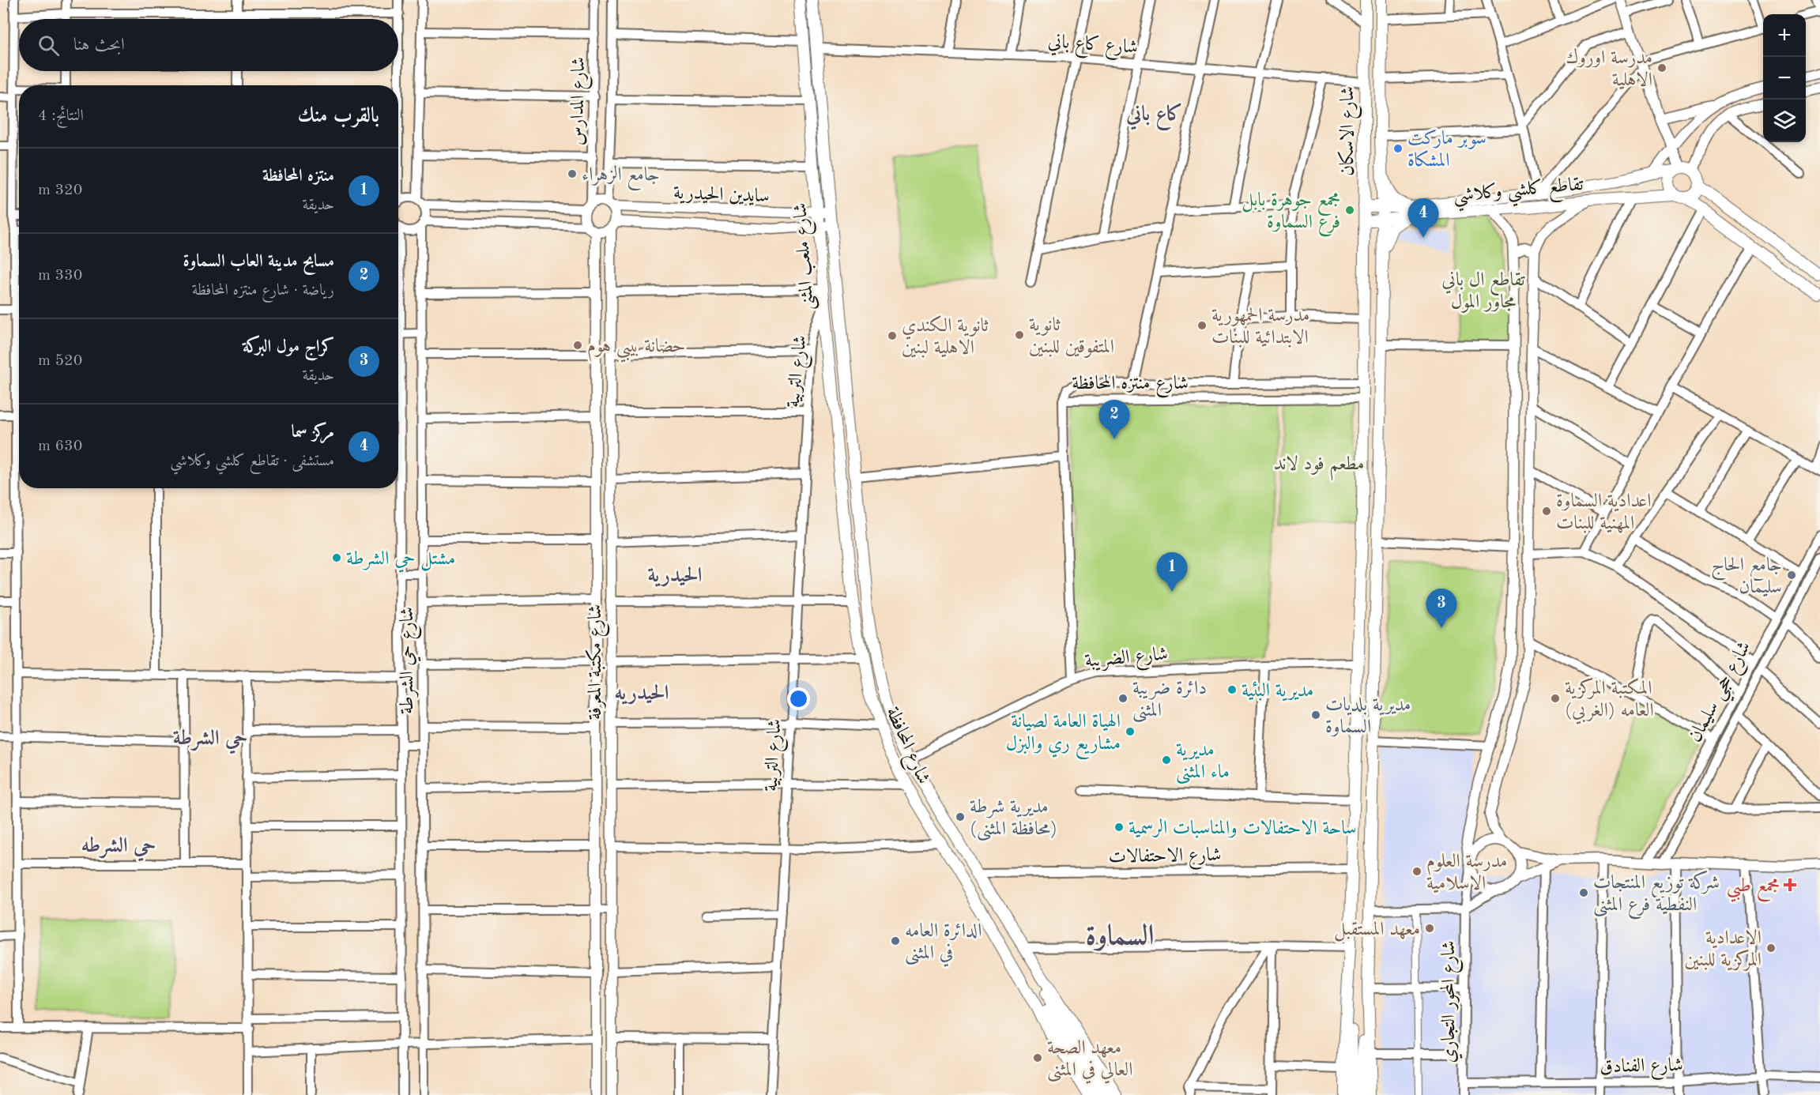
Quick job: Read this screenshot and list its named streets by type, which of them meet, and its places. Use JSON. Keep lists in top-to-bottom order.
{
  "streets": {
    "main road": [
      "شارع الاسكان",
      "تقاطع كلشي وكلاشي",
      "شارع ملعب المثنى",
      "شارع المحافظة"
    ],
    "street": [
      "شارع كاع باني",
      "شارع المدارس",
      "سايدين الحيدرية",
      "شارع التربية",
      "شارع منتزه المحافظة",
      "شارع الضريبة",
      "شارع حي الشرطة",
      "شارع مكتبة المعرفة",
      "شارع حجي سليمان",
      "شارع الاحتفالات",
      "شارع المحور التجاري",
      "شارع الفنادق"
    ]
  },
  "crossings": [
    ["شارع كاع باني", "شارع الاسكان"],
    ["شارع كاع باني", "شارع ملعب المثنى"],
    ["شارع المدارس", "سايدين الحيدرية"],
    ["شارع المدارس", "شارع مكتبة المعرفة"],
    ["شارع الاسكان", "تقاطع كلشي وكلاشي"],
    ["شارع الاسكان", "شارع منتزه المحافظة"],
    ["شارع الاسكان", "شارع الضريبة"],
    ["شارع الاسكان", "شارع الاحتفالات"],
    ["سايدين الحيدرية", "شارع ملعب المثنى"],
    ["سايدين الحيدرية", "شارع مكتبة المعرفة"],
    ["شارع ملعب المثنى", "شارع التربية"],
    ["شارع ملعب المثنى", "شارع المحافظة"],
    ["شارع الضريبة", "شارع المحافظة"],
    ["شارع المحافظة", "شارع الاحتفالات"],
    ["شارع المحور التجاري", "شارع الفنادق"]
  ],
  "districts": [
    "كاع باني",
    "الحيدرية",
    "الحيدريه",
    "حي الشرطة",
    "حي الشرطه",
    "السماوة"
  ],
  "parks": ["تقاطع ال باني مجاور المول", "مطعم فود لاند"],
  "places": {
    "other": [
      "مدرسة اوروك الاهلية",
      "سوبر ماركت المشكاة",
      "جامع الزهراء",
      "مجمع جوهرة بابل فرع السماوة",
      "مدرسة الحمهورية الابتدائية للبنات",
      "ثانوية المتفوقين للبنين",
      "ثانوية الكندي الاهلية لبنين",
      "حضانة بيبي هوم",
      "اعدادية السماوة المهنية للبنات",
      "مشتل حي الشرطة",
      "جامع الحاج سليمان",
      "مديرية البئية",
      "دائرة ضريبة المثنى",
      "المكتبة المركزية العامه (الغربي)",
      "مديرية بلديات السماوة",
      "الهياة العامة لصيانة مشاريع ري والبزل",
      "مديرية ماء المثنى",
      "مديرية شرطة (محافظة المثنى)",
      "ساحة الاحتفالات والمناسبات الرسمية",
      "مدرسة العلوم الاسلامية",
      "شركة توزيع المنتجات النفطية فرع المثنى",
      "معهد المستقبل",
      "الدائرة العامه في المثنى",
      "الاعدادية المركزية للبنين",
      "معهد الصحة العالي في المثنى"
    ],
    "health": ["مجمع طبي"]
  },
  "page": {
    "map_buttons": ["+", "−"],
    "search": "ابحث هنا",
    "heading": ["بالقرب منك", "النتائج: 4"],
    "list": [
      {
        "mark": "1",
        "name": "منتزه المحافظة",
        "note": "حديقة",
        "value": "320 m"
      },
      {
        "mark": "2",
        "name": "مسابح مدينة العاب السماوة",
        "note": "رياضة · شارع منتزه المحافظة",
        "value": "330 m"
      },
      {
        "mark": "3",
        "name": "كراج مول البركة",
        "note": "حديقة",
        "value": "520 m"
      },
      {
        "mark": "4",
        "name": "مركز سما",
        "note": "مستشفى · تقاطع كلشي وكلاشي",
        "value": "630 m"
      }
    ],
    "pins": [
      "4",
      "2",
      "1",
      "3"
    ]
  }
}
